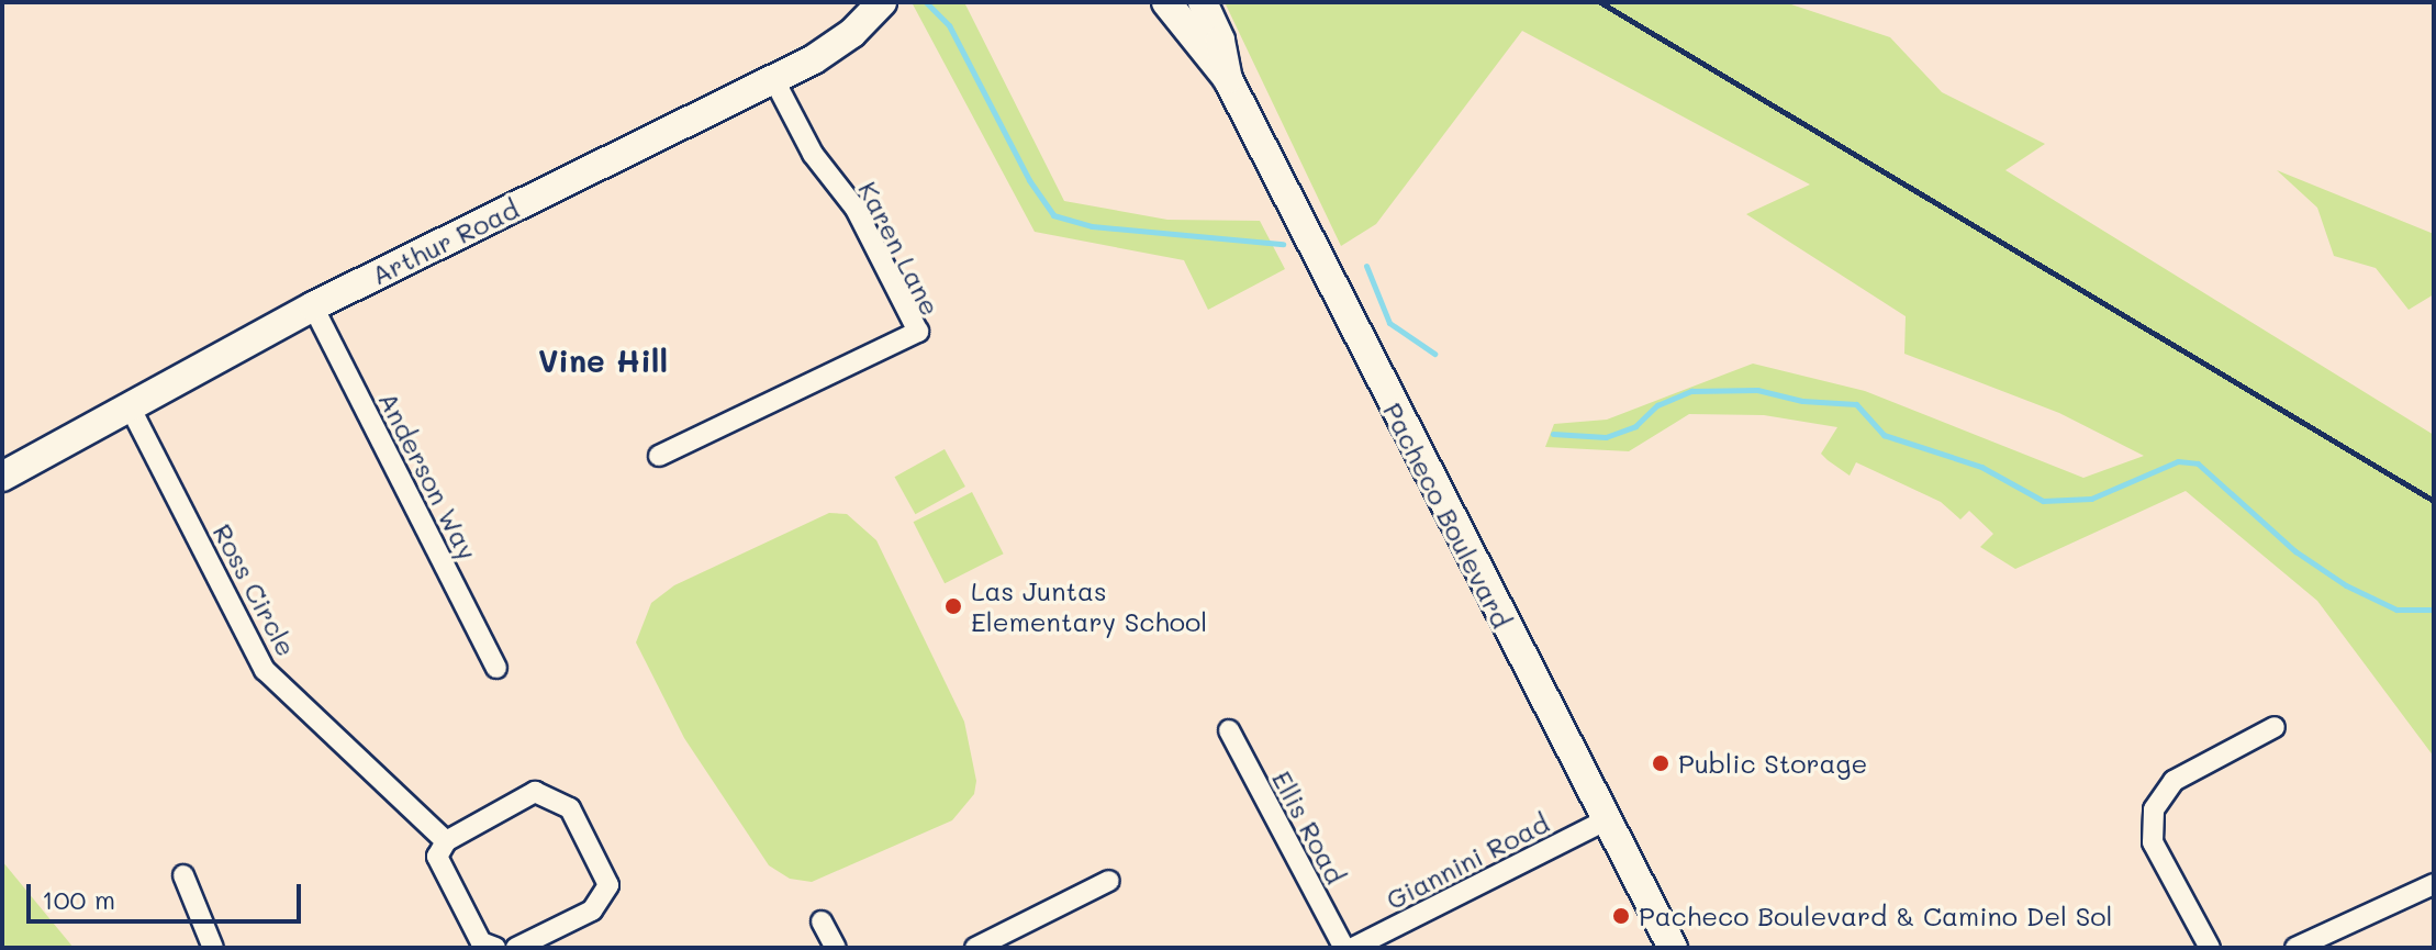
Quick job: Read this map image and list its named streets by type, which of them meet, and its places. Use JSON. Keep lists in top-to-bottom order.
{
  "streets": {
    "main road": ["Arthur Road", "Pacheco Boulevard"],
    "street": [
      "Karen Lane",
      "Anderson Way",
      "Ross Circle",
      "Ellis Road",
      "Giannini Road"
    ]
  },
  "crossings": [
    ["Arthur Road", "Karen Lane"],
    ["Arthur Road", "Anderson Way"],
    ["Arthur Road", "Ross Circle"],
    ["Pacheco Boulevard", "Giannini Road"]
  ],
  "districts": ["Vine Hill"],
  "places": ["Las Juntas Elementary School", "Public Storage", "Pacheco Boulevard & Camino Del Sol"],
  "scale_bar": "100 m"
}
